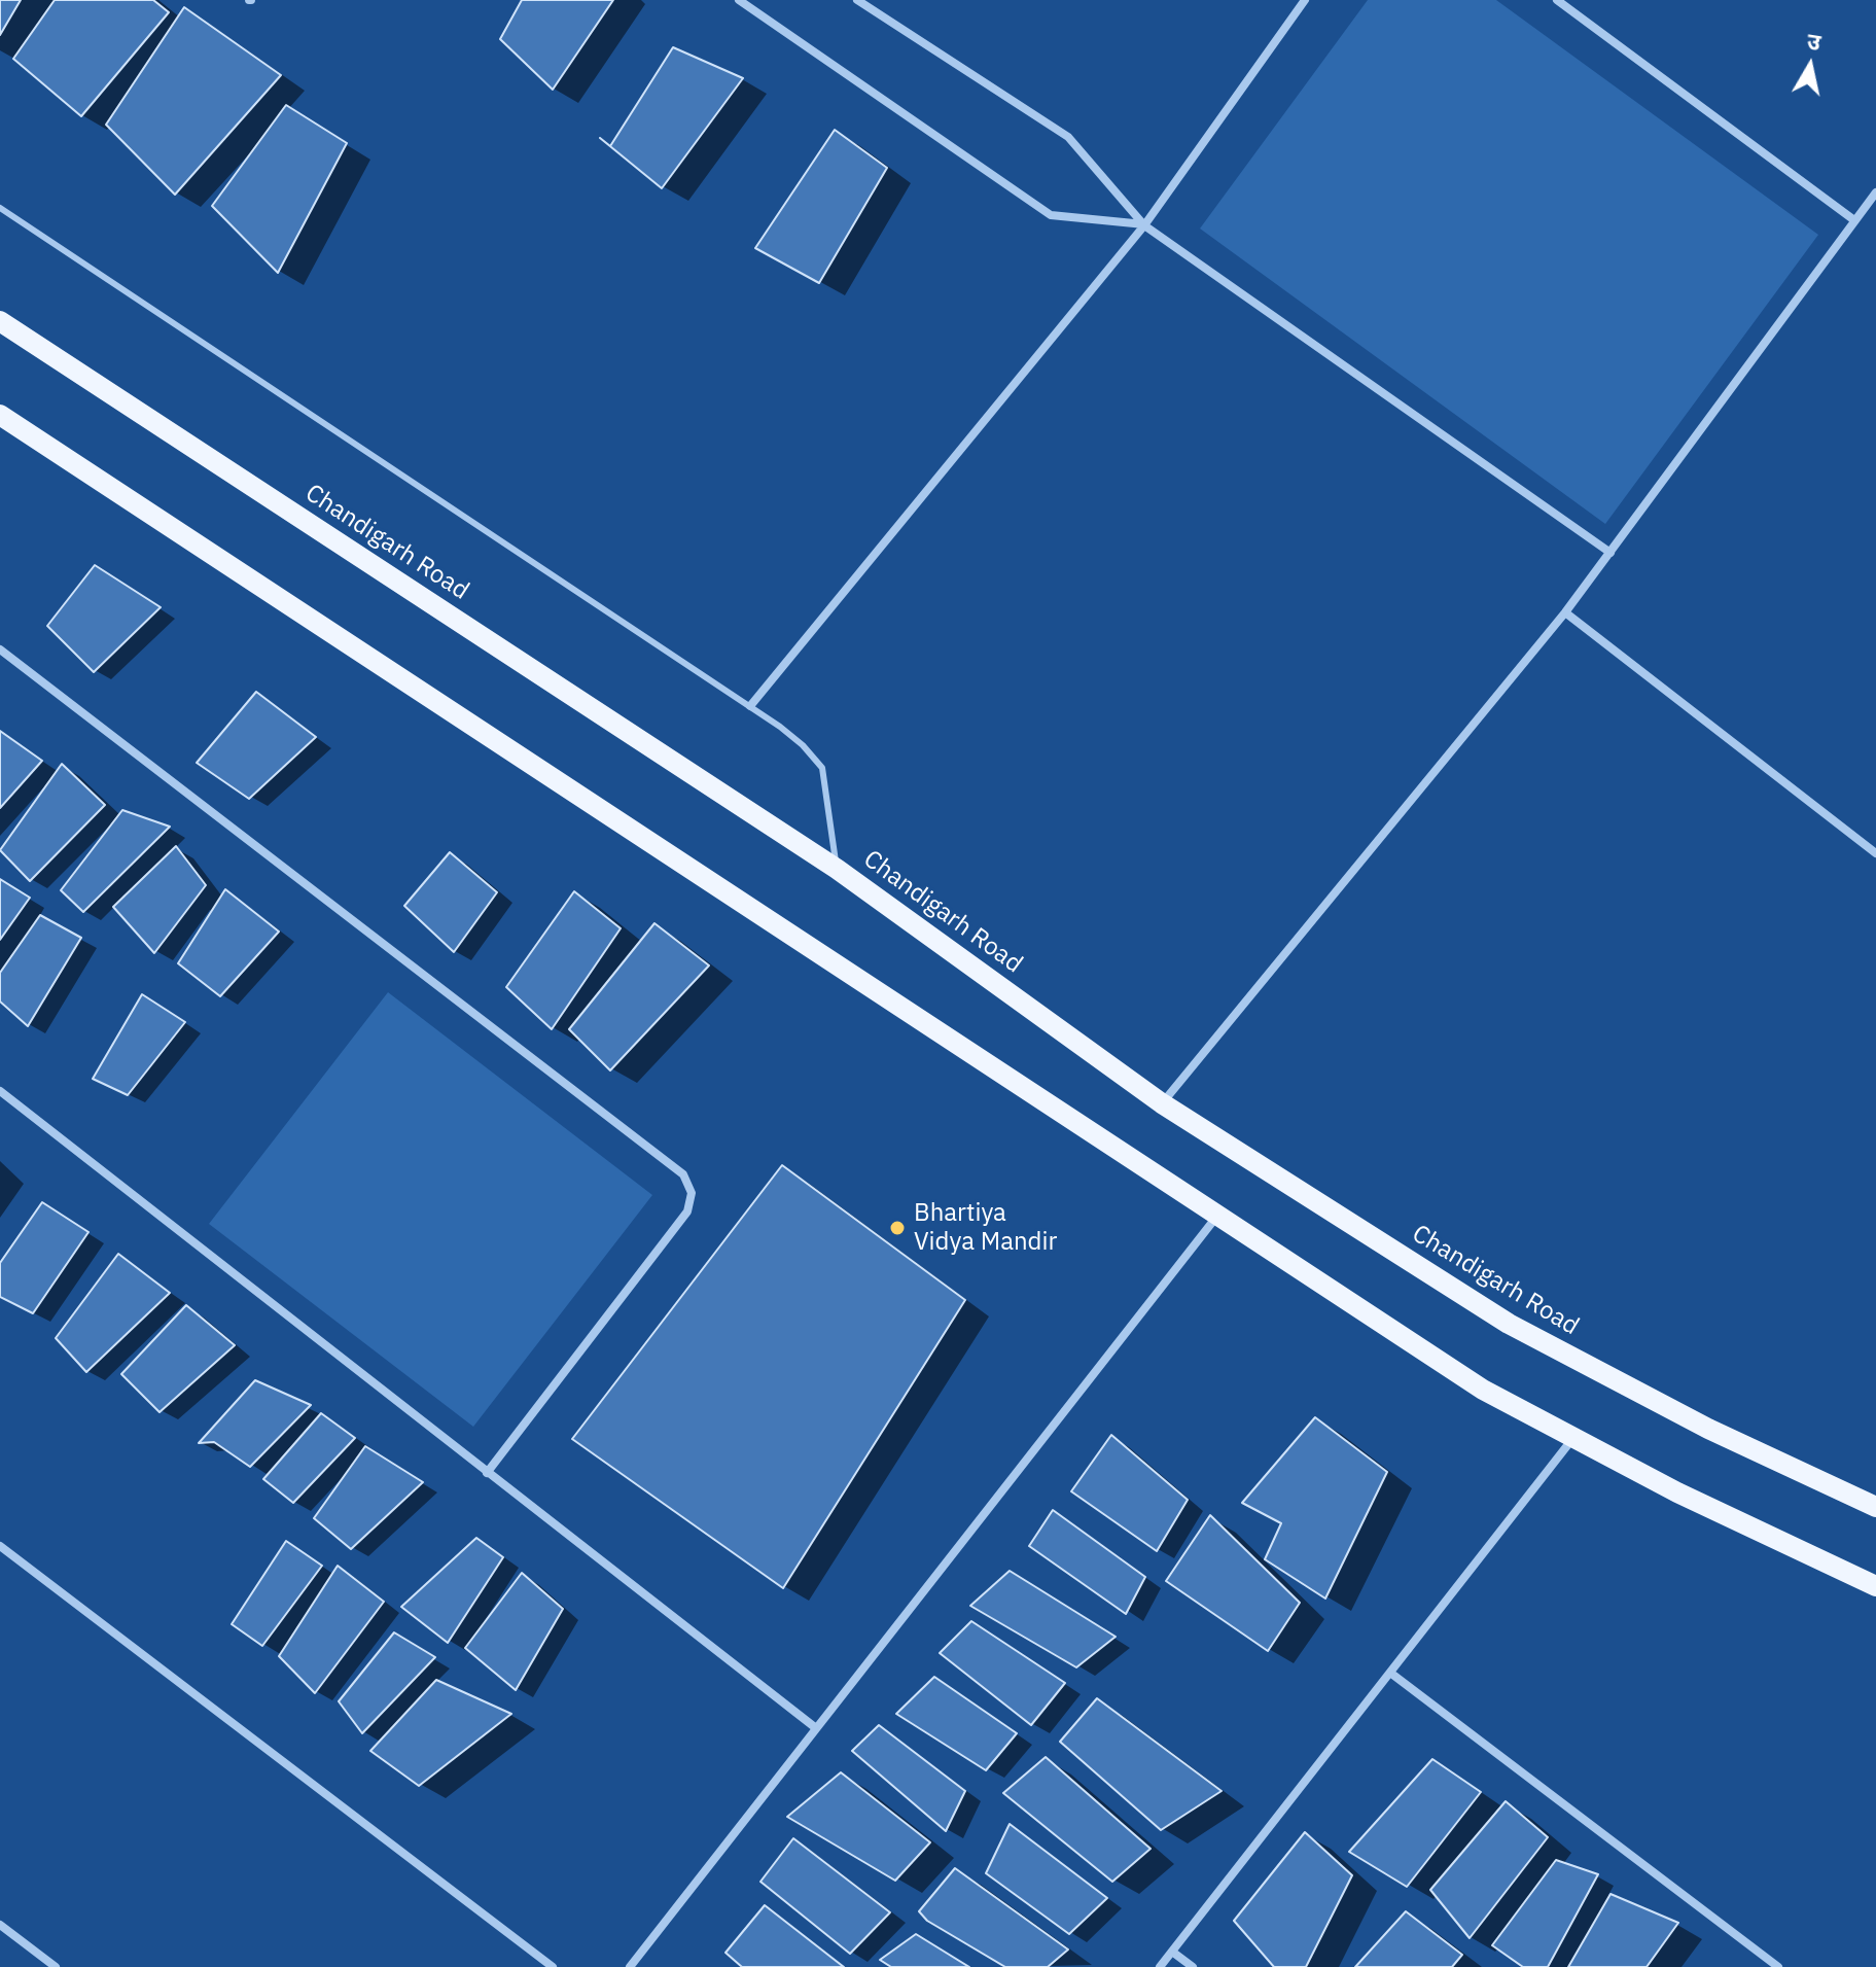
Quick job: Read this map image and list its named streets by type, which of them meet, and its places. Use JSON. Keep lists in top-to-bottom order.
{
  "streets": {
    "main road": ["Chandigarh Road"]
  },
  "places": ["Bhartiya Vidya Mandir"],
  "north": "top"
}
